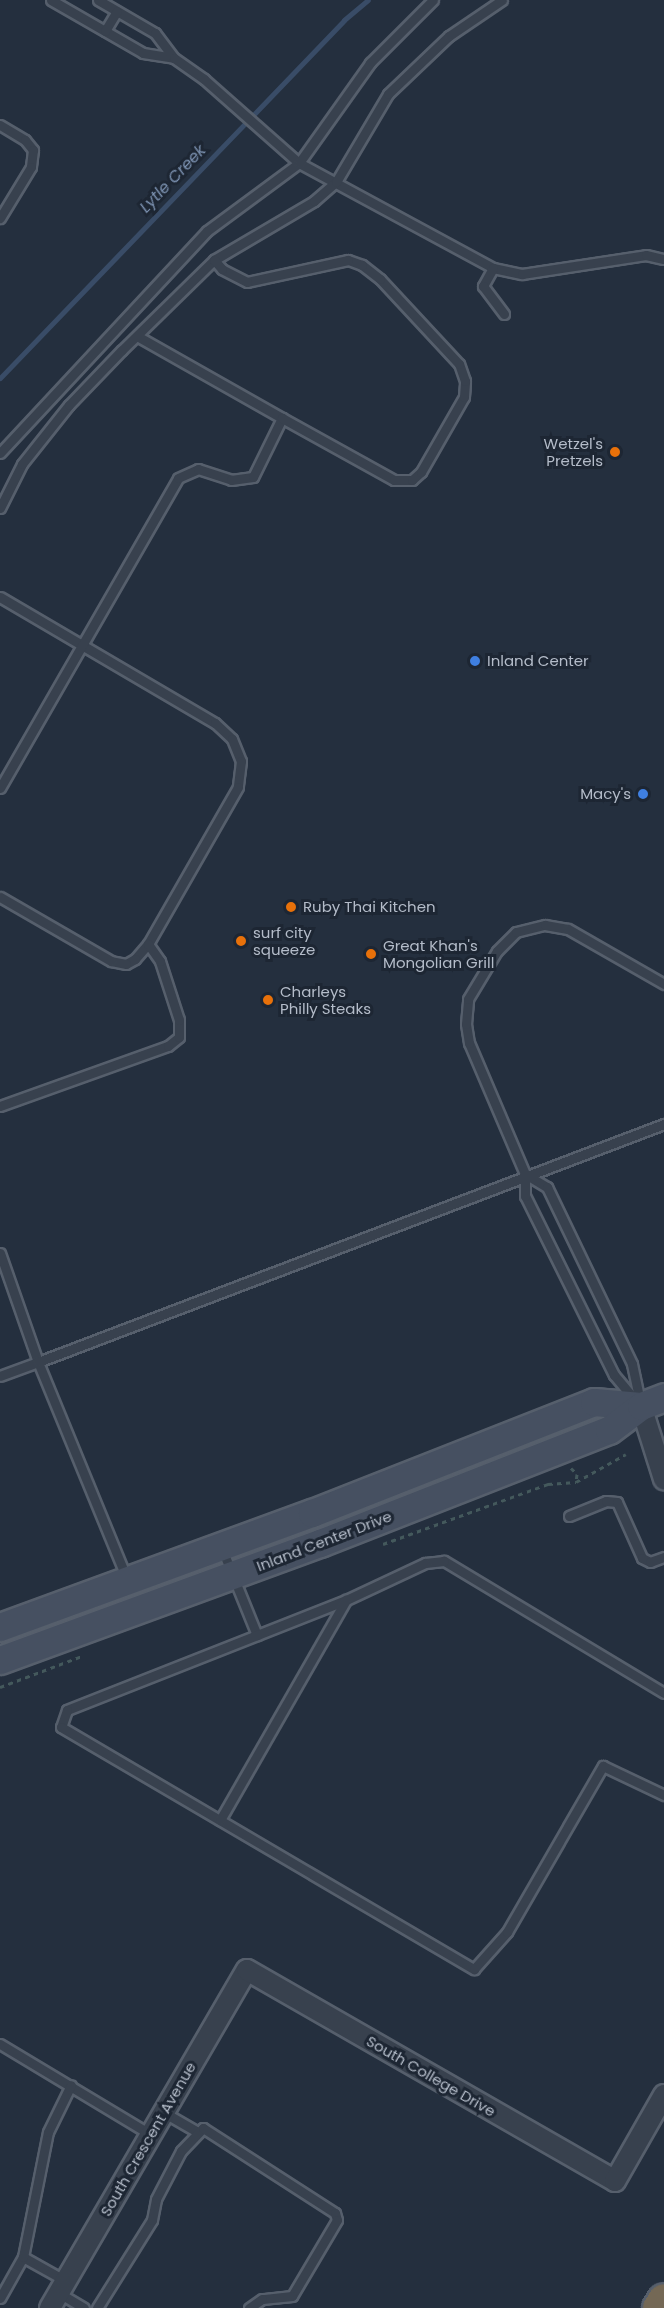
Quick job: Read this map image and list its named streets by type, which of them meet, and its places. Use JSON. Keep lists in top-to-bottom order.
{
  "streets": {
    "main road": ["Inland Center Drive"],
    "street": ["South College Drive", "South Crescent Avenue"]
  },
  "crossings": [
    ["South College Drive", "South Crescent Avenue"]
  ],
  "water": ["Lytle Creek"],
  "places": [
    "Wetzel's Pretzels",
    "Inland Center",
    "Macy's",
    "Ruby Thai Kitchen",
    "surf city squeeze",
    "Great Khan's Mongolian Grill",
    "Charleys Philly Steaks"
  ]
}
